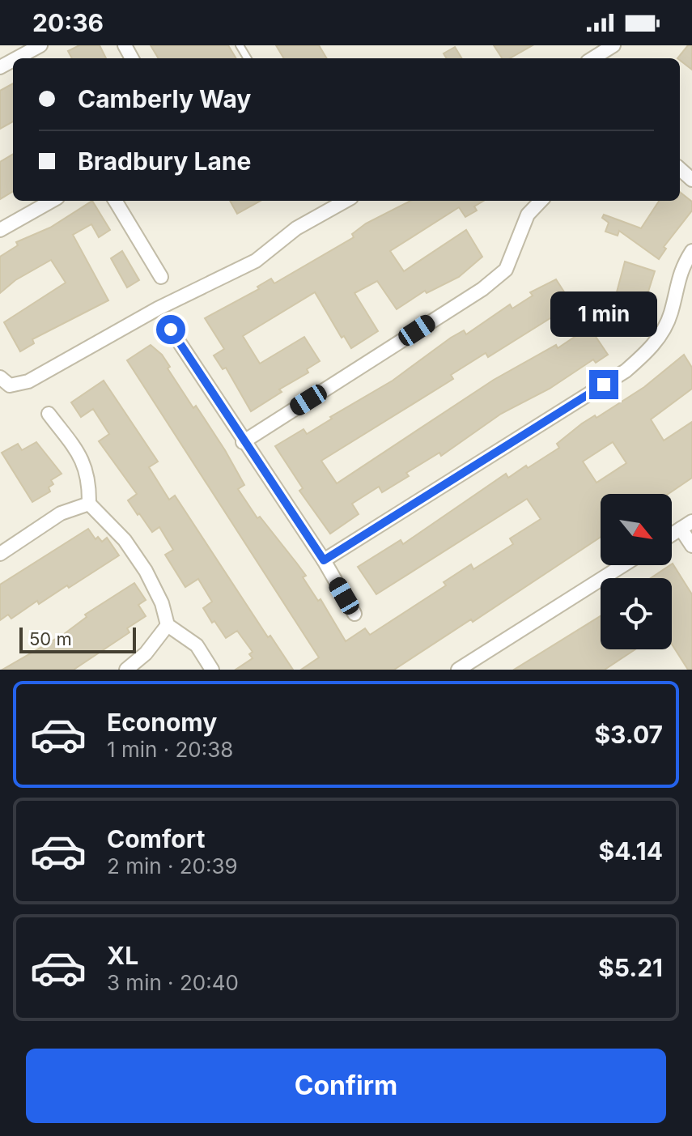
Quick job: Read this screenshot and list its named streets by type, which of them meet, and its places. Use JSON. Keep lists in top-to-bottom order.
{
  "scale_bar": "50 m",
  "north": "bottom right",
  "page": {
    "status": "20:36",
    "banner": ["Camberly Way", "Bradbury Lane"],
    "bubble": "1 min",
    "scale": "50 m",
    "list": [
      {
        "name": "Economy",
        "note": "1 min · 20:38",
        "value": "$3.07"
      },
      {
        "name": "Comfort",
        "note": "2 min · 20:39",
        "value": "$4.14"
      },
      {
        "name": "XL",
        "note": "3 min · 20:40",
        "value": "$5.21"
      }
    ],
    "buttons": "Confirm"
  }
}
